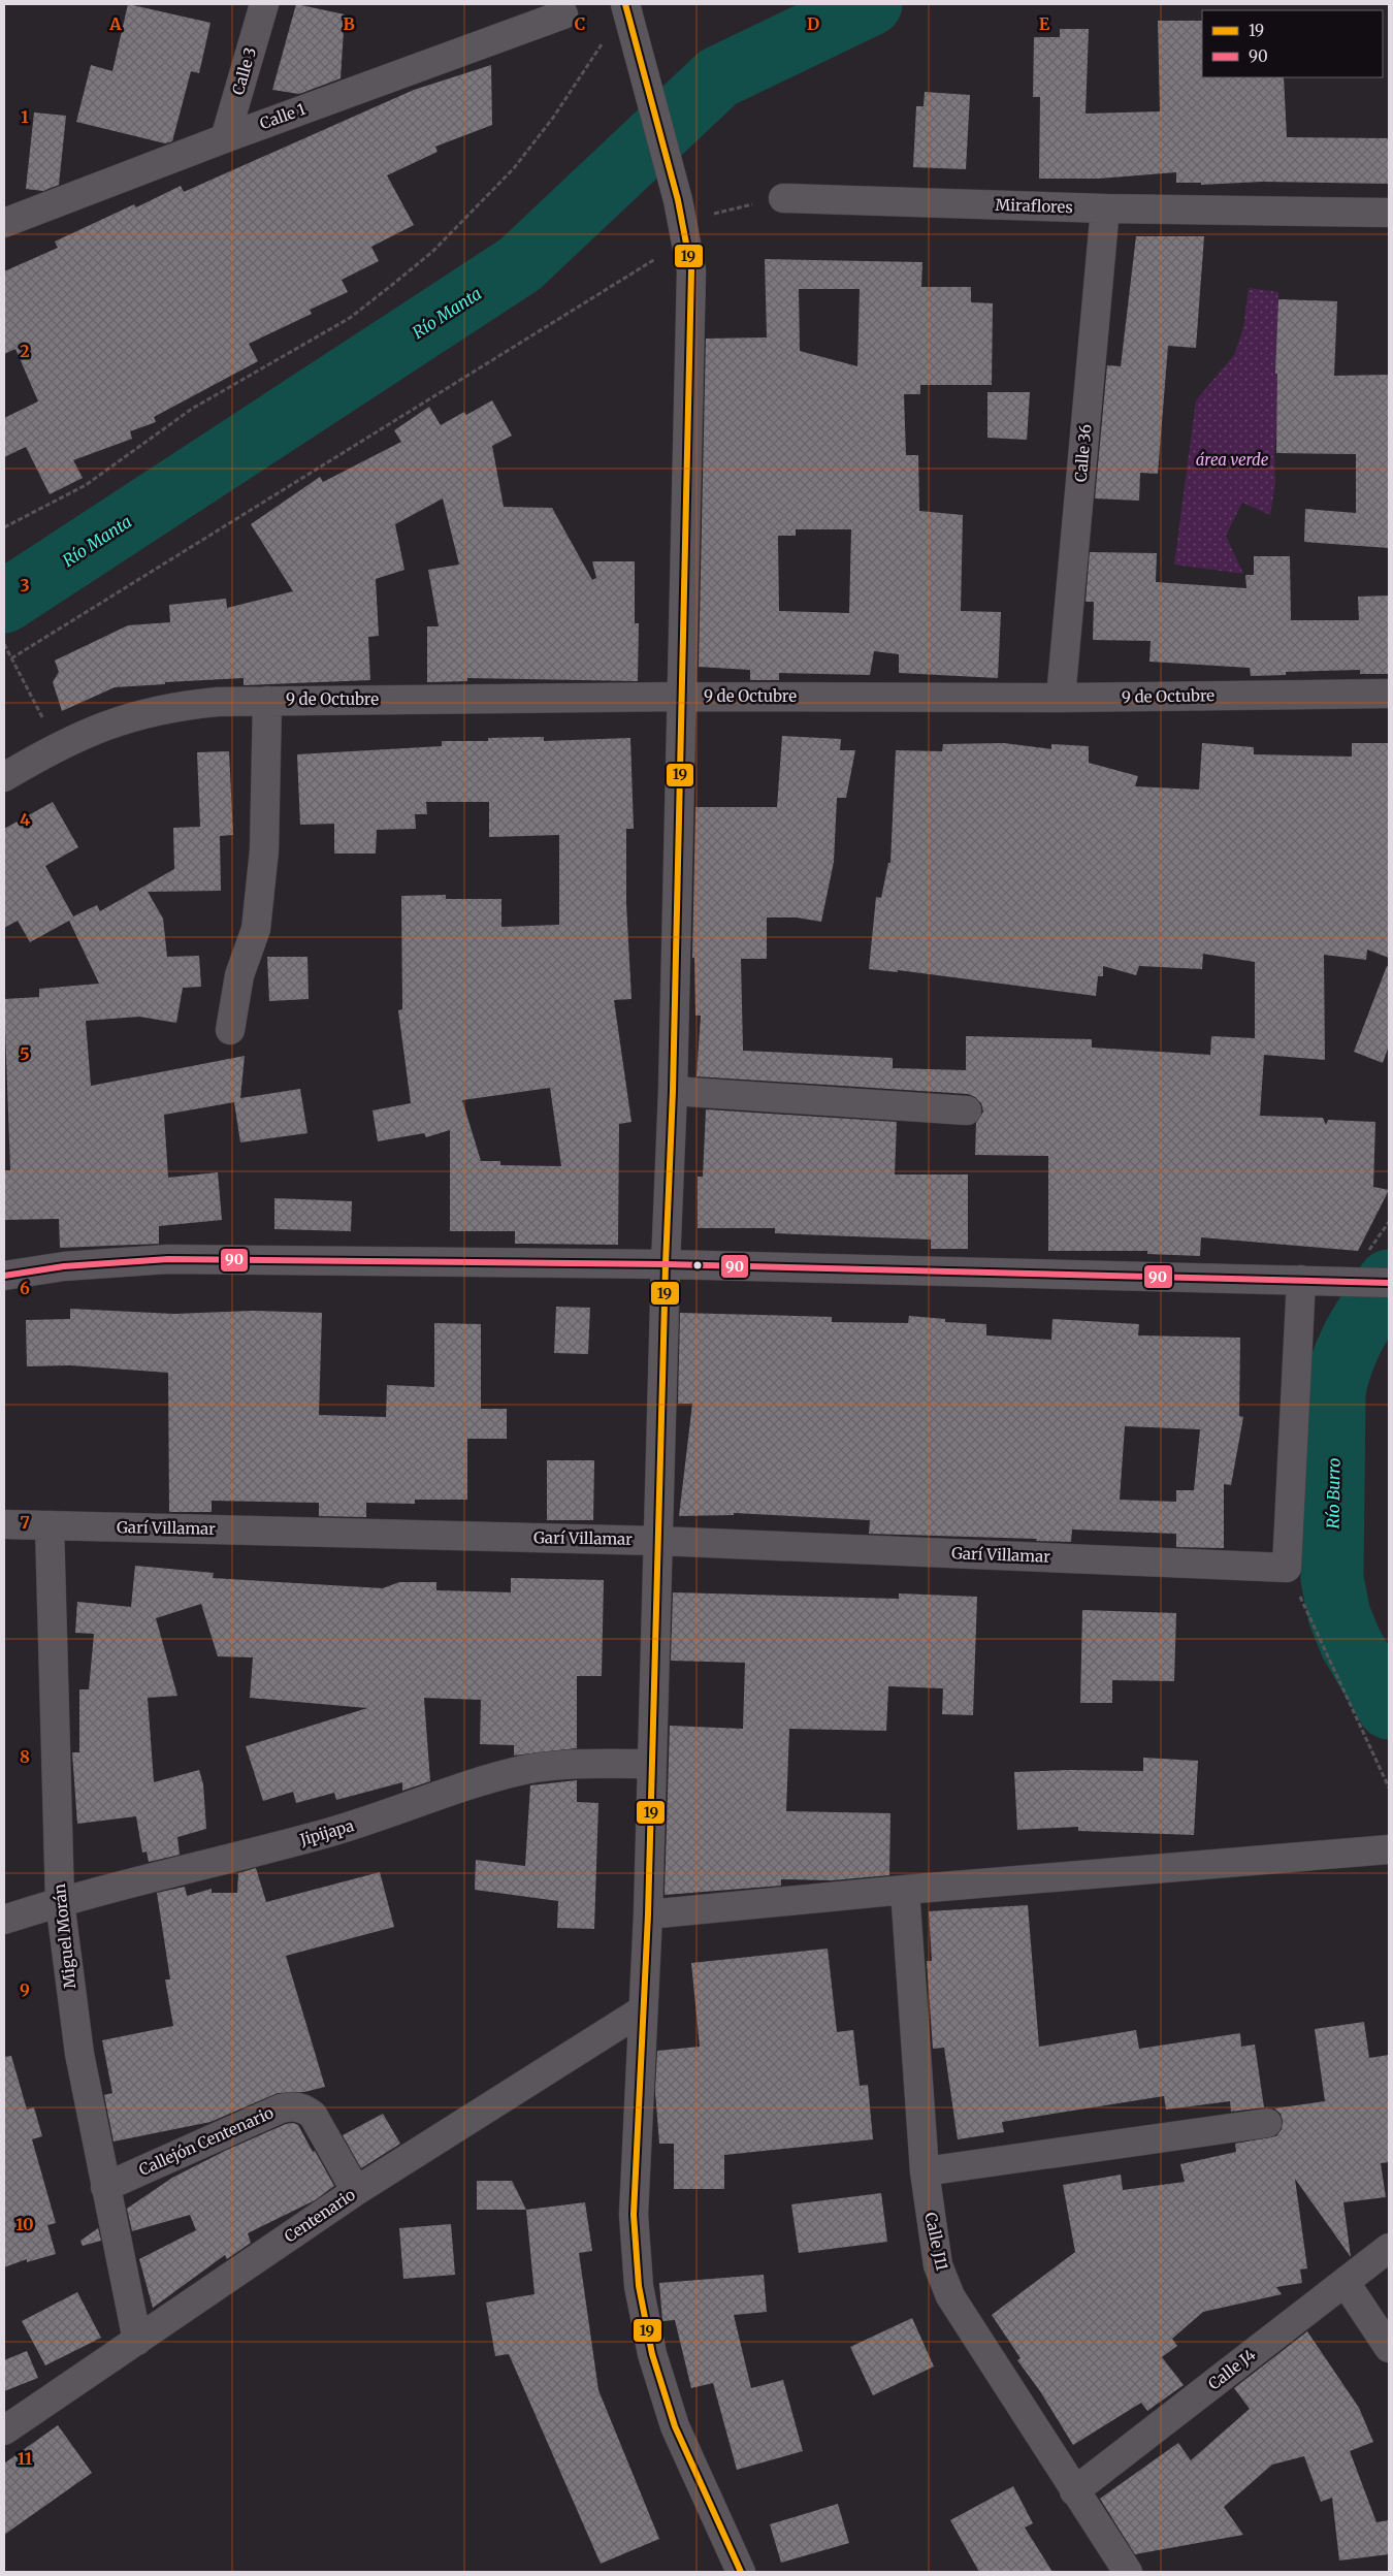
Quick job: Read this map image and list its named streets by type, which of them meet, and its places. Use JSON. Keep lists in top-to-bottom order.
{
  "streets": {
    "street": [
      "Calle 3",
      "Calle 1",
      "Miraflores",
      "Calle 36",
      "9 de Octubre",
      "Garí Villamar",
      "Jipijapa",
      "Miguel Morán",
      "Callejón Centenario",
      "Centenario",
      "Calle J11",
      "Calle J4"
    ]
  },
  "crossings": [
    ["Calle 3", "Calle 1"],
    ["Miraflores", "Calle 36"],
    ["Calle 36", "9 de Octubre"],
    ["Garí Villamar", "Miguel Morán"],
    ["Jipijapa", "Miguel Morán"],
    ["Miguel Morán", "Callejón Centenario"],
    ["Miguel Morán", "Centenario"],
    ["Callejón Centenario", "Centenario"],
    ["Calle J11", "Calle J4"]
  ],
  "water": ["Río Manta", "Río Burro"],
  "parks": ["área verde"],
  "lines": ["transit line 19", "transit line 90"],
  "legend": ["19", "90"],
  "grid": {
    "columns": [
      "A",
      "B",
      "C",
      "D",
      "E"
    ],
    "rows": [
      "1",
      "2",
      "3",
      "4",
      "5",
      "6",
      "7",
      "8",
      "9",
      "10",
      "11"
    ]
  }
}
